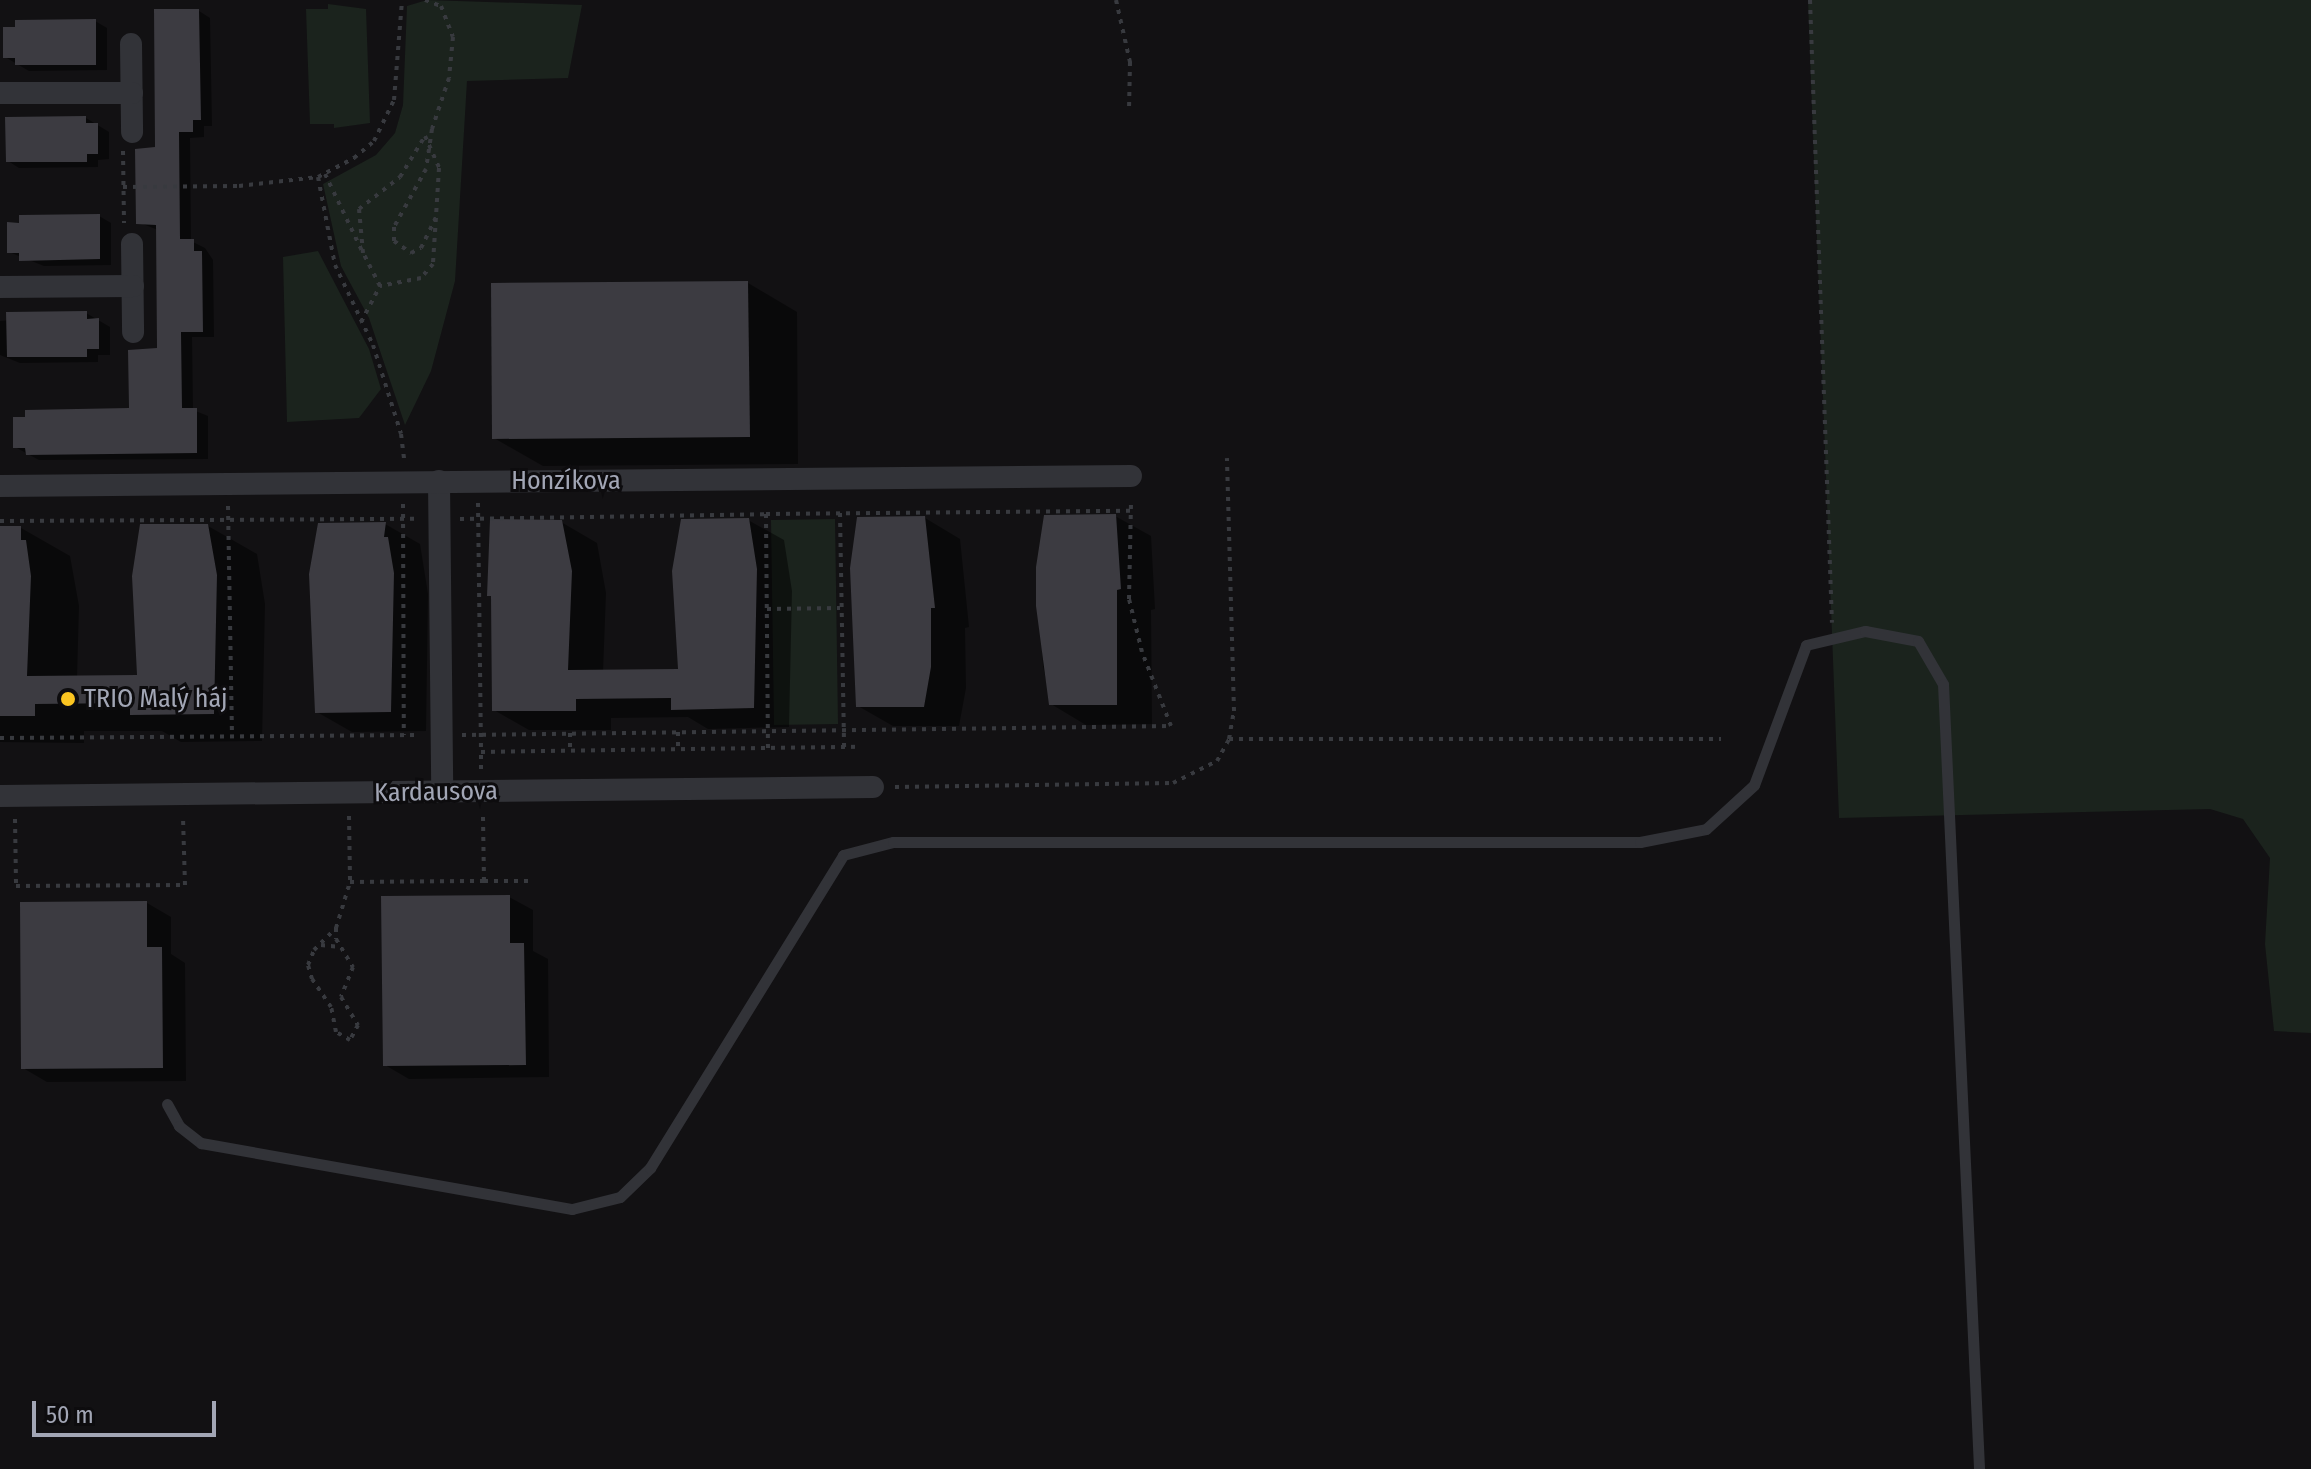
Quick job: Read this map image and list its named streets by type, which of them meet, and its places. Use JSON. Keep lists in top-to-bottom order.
{
  "streets": {
    "street": ["Honzíkova", "Kardausova"]
  },
  "places": ["TRIO Malý háj"],
  "scale_bar": "50 m"
}
